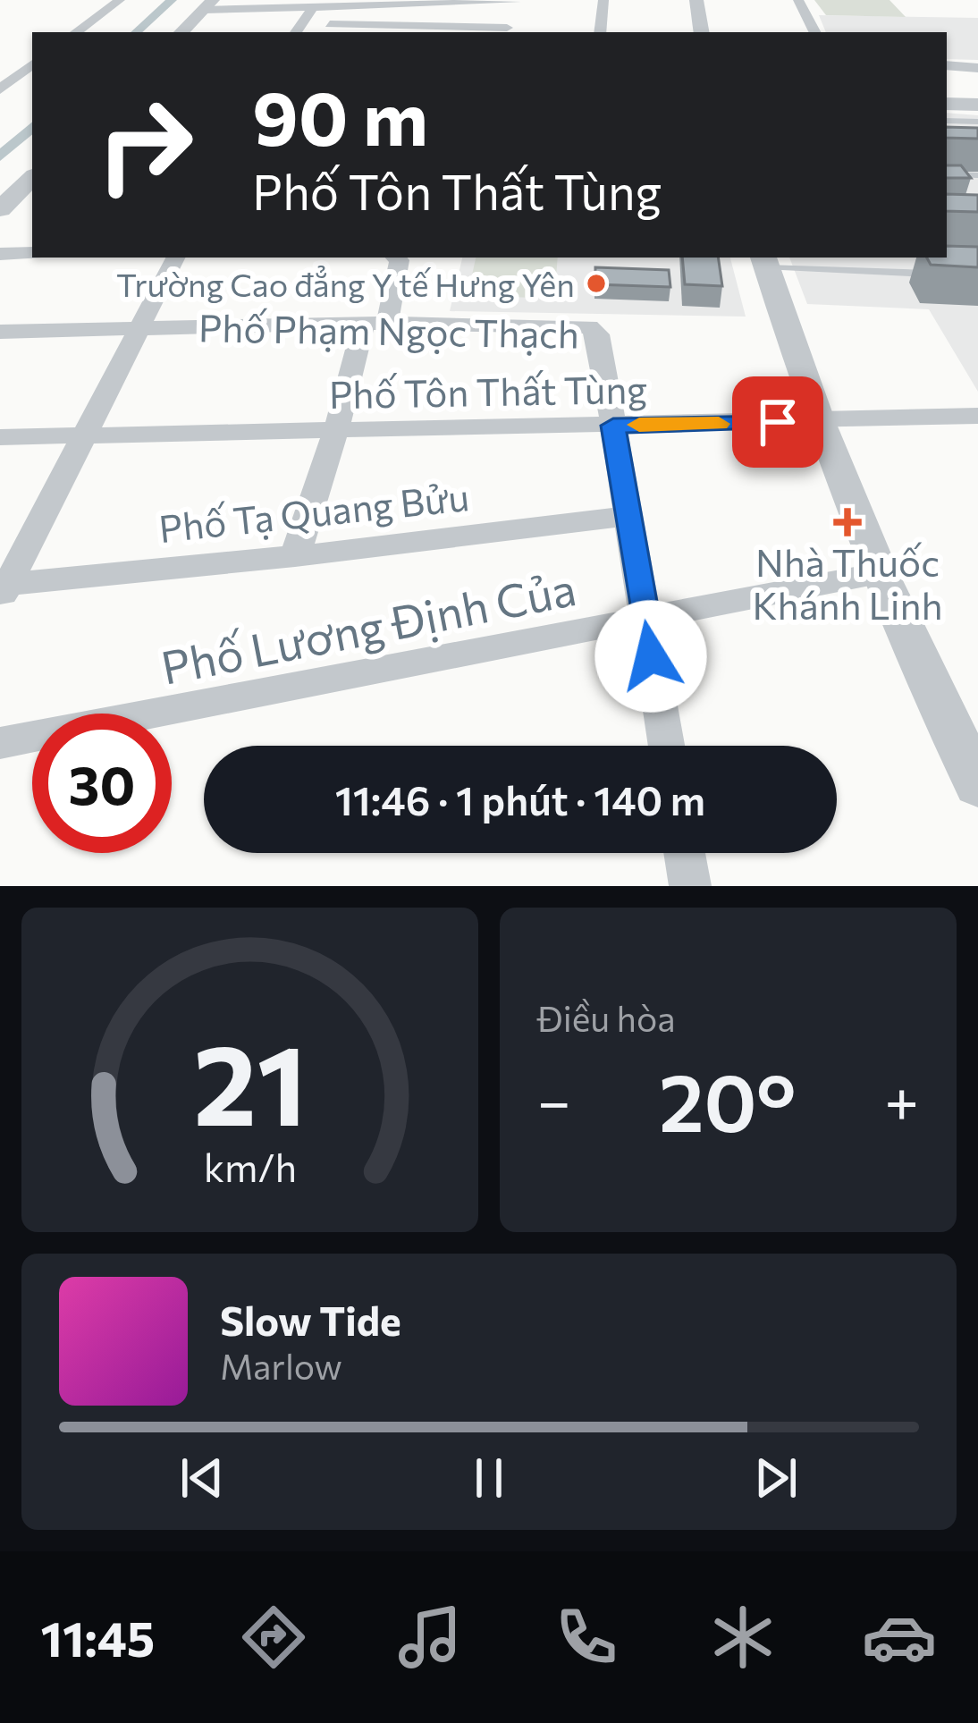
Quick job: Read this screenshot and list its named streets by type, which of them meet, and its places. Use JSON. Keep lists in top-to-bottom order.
{
  "streets": {
    "street": [
      "Phố Phạm Ngọc Thạch",
      "Phố Tôn Thất Tùng",
      "Phố Tạ Quang Bửu",
      "Phố Lương Định Của"
    ]
  },
  "crossings": [
    ["Phố Phạm Ngọc Thạch", "Phố Tôn Thất Tùng"],
    ["Phố Phạm Ngọc Thạch", "Phố Tạ Quang Bửu"],
    ["Phố Phạm Ngọc Thạch", "Phố Lương Định Của"]
  ],
  "places": {
    "other": ["Trường Cao đẳng Y tế Hưng Yên"],
    "health": ["Nhà Thuốc Khánh Linh"]
  },
  "page": {
    "turn": ["90 m", "Phố Tôn Thất Tùng"],
    "limit": "30",
    "trip": "11:46 · 1 phút · 140 m",
    "tile": "Điều hòa",
    "heat": ["−", "20°", "+"],
    "song": ["Slow Tide", "Marlow"],
    "tabs": "11:45",
    "gauge": ["21", "km/h"]
  }
}
